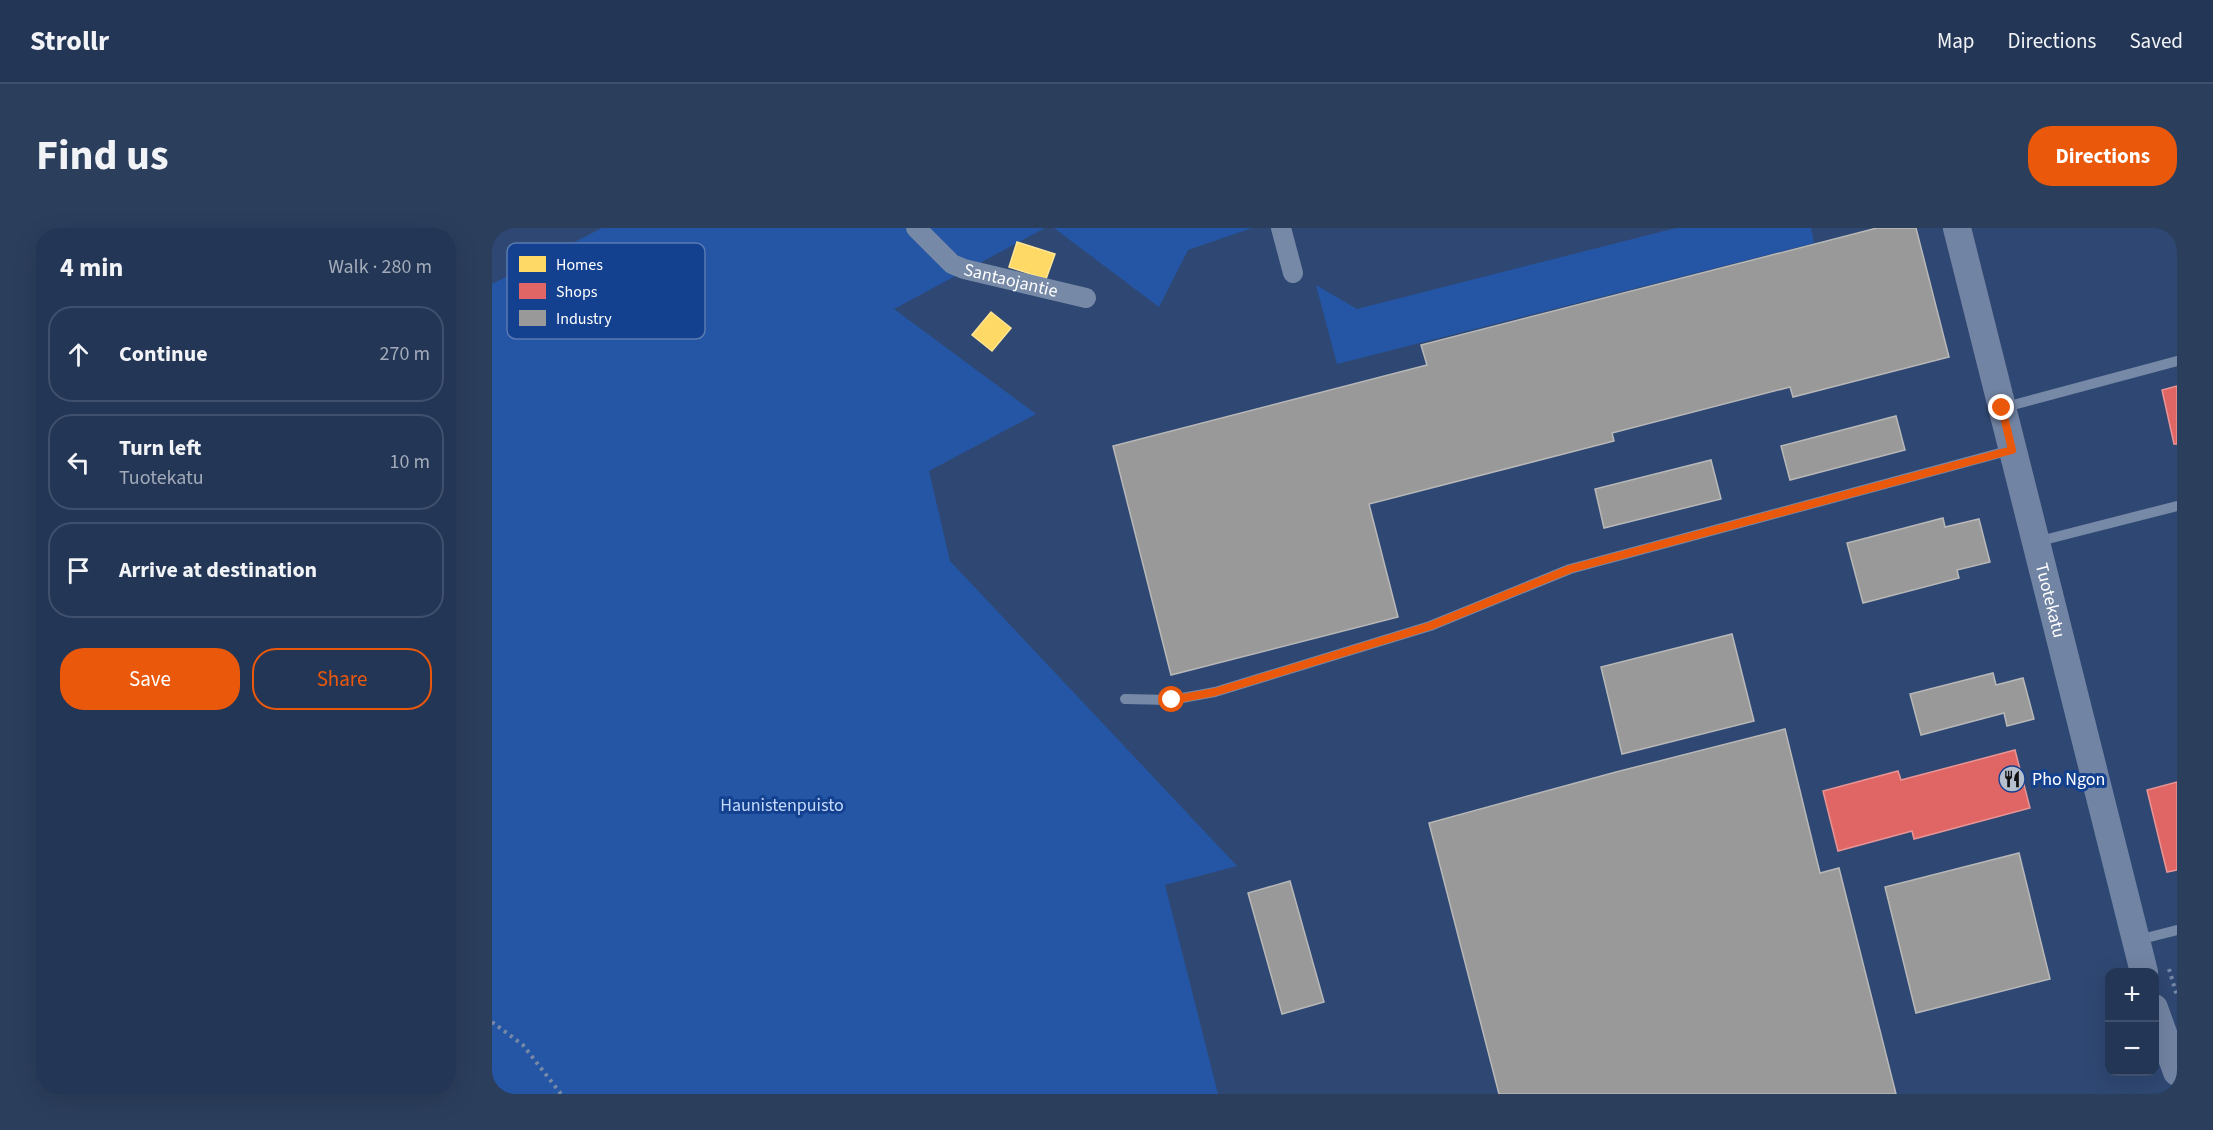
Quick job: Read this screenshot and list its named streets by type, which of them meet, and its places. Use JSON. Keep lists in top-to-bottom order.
{
  "streets": {
    "street": ["Santaojantie", "Tuotekatu"]
  },
  "parks": ["Haunistenpuisto"],
  "places": {
    "restaurant": ["Pho Ngon"]
  },
  "legend": ["Homes", "Shops", "Industry"],
  "page": {
    "header": "Strollr",
    "nav": ["Map", "Directions", "Saved"],
    "title": "Find us",
    "buttons": [
      "Directions",
      ["Save", "Share"]
    ],
    "heading": ["4 min", "Walk · 280 m"],
    "list": [
      ["Continue", "270 m"],
      ["Turn left", "Tuotekatu", "10 m"],
      "Arrive at destination"
    ],
    "map_buttons": ["+", "−"]
  }
}
